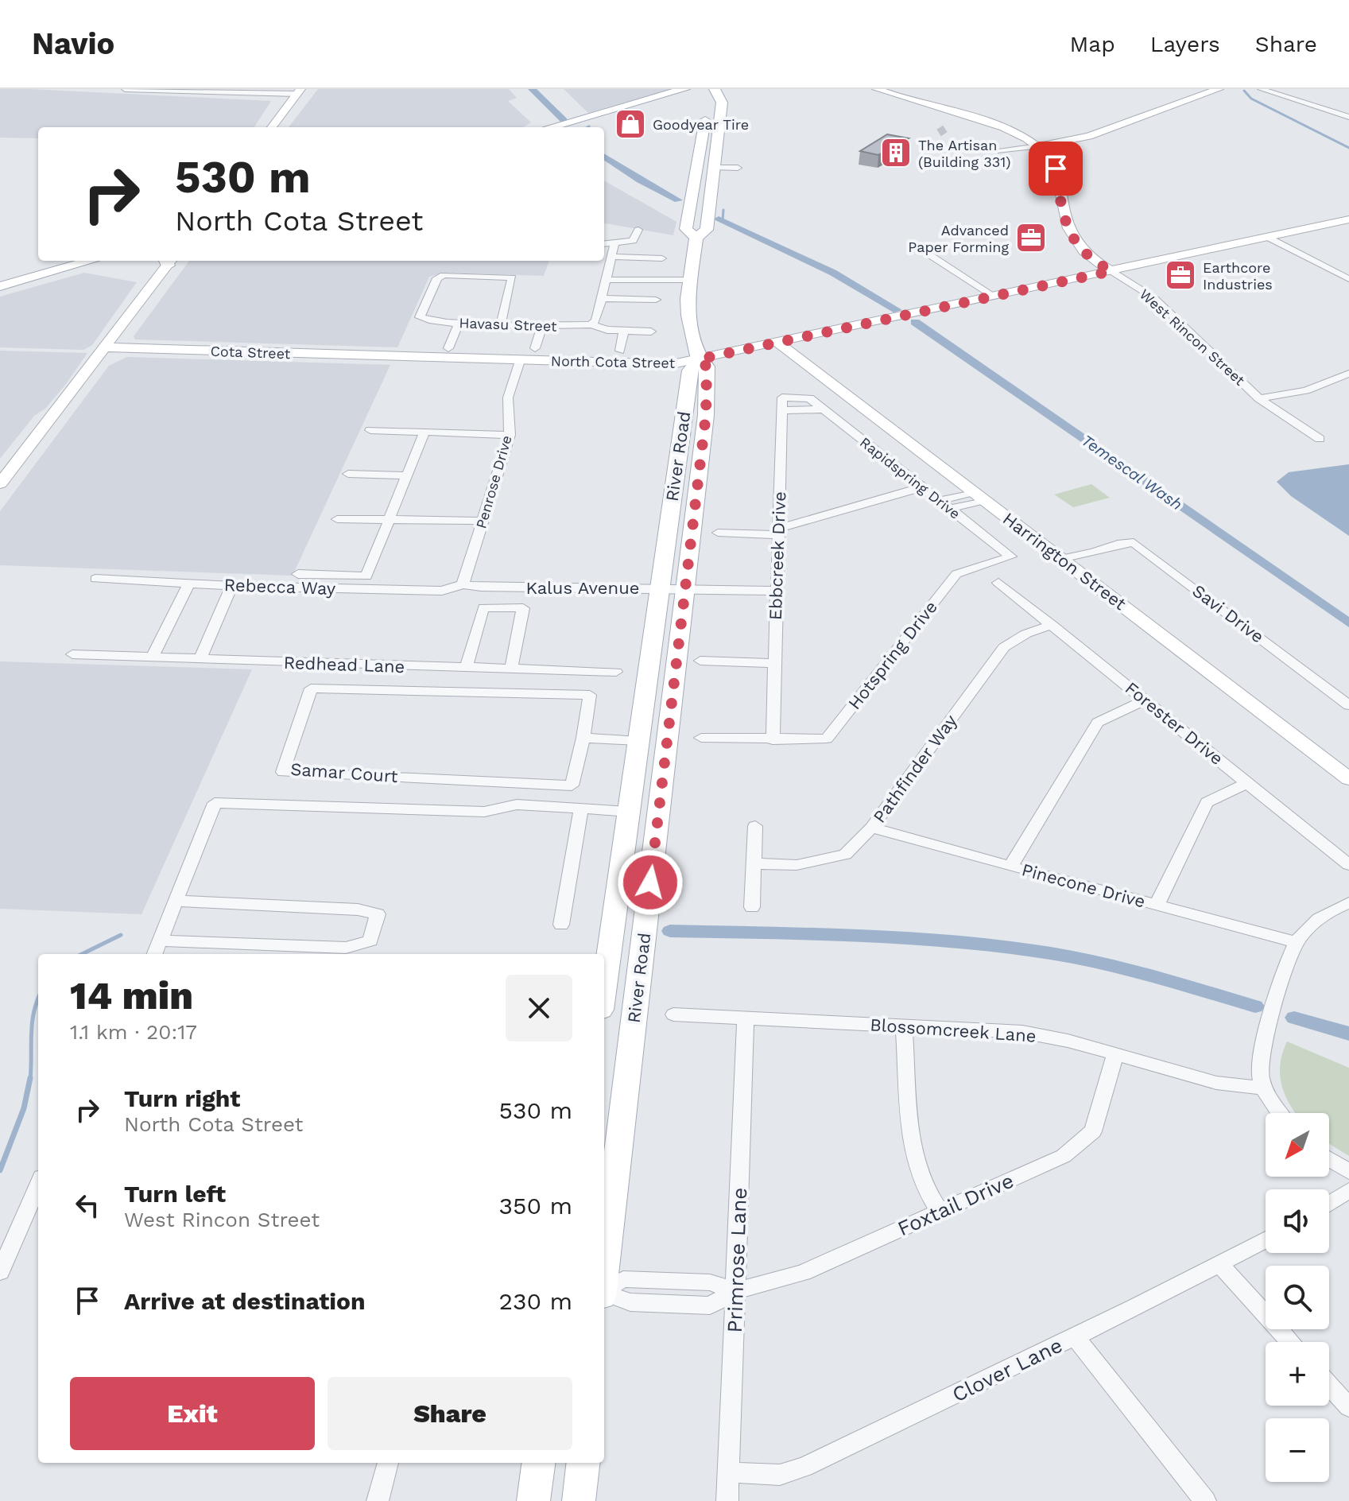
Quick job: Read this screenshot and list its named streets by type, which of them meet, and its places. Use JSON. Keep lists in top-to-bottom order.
{
  "streets": {
    "main road": ["River Road"],
    "street": [
      "Havasu Street",
      "West Rincon Street",
      "Cota Street",
      "North Cota Street",
      "Rapidspring Drive",
      "Penrose Drive",
      "Ebbcreek Drive",
      "Harrington Street",
      "Rebecca Way",
      "Kalus Avenue",
      "Savi Drive",
      "Hotspring Drive",
      "Redhead Lane",
      "Forester Drive",
      "Pathfinder Way",
      "Samar Court",
      "Pinecone Drive",
      "Blossomcreek Lane",
      "Foxtail Drive",
      "Primrose Lane",
      "Clover Lane"
    ]
  },
  "crossings": [
    ["West Rincon Street", "North Cota Street"],
    ["Cota Street", "North Cota Street"],
    ["North Cota Street", "River Road"],
    ["North Cota Street", "Penrose Drive"],
    ["North Cota Street", "Harrington Street"],
    ["River Road", "Kalus Avenue"],
    ["Rapidspring Drive", "Ebbcreek Drive"],
    ["Rapidspring Drive", "Hotspring Drive"],
    ["Penrose Drive", "Rebecca Way"],
    ["Penrose Drive", "Kalus Avenue"],
    ["Ebbcreek Drive", "Kalus Avenue"],
    ["Ebbcreek Drive", "Hotspring Drive"],
    ["Harrington Street", "Savi Drive"],
    ["Rebecca Way", "Kalus Avenue"],
    ["Forester Drive", "Pathfinder Way"],
    ["Pathfinder Way", "Pinecone Drive"],
    ["Blossomcreek Lane", "Foxtail Drive"],
    ["Blossomcreek Lane", "Primrose Lane"],
    ["Foxtail Drive", "Primrose Lane"],
    ["Primrose Lane", "Clover Lane"]
  ],
  "water": ["Temescal Wash"],
  "places": {
    "shop": ["Goodyear Tire"],
    "building": ["The Artisan (Building 331)"],
    "office": ["Advanced Paper Forming", "Earthcore Industries"]
  },
  "north": "bottom left",
  "page": {
    "header": "Navio",
    "nav": ["Map", "Layers", "Share"],
    "turn": ["530 m", "North Cota Street"],
    "heading": ["14 min", "1.1 km · 20:17"],
    "list": [
      {
        "name": "Turn right",
        "note": "North Cota Street",
        "value": "530 m"
      },
      {
        "name": "Turn left",
        "note": "West Rincon Street",
        "value": "350 m"
      },
      {
        "name": "Arrive at destination",
        "value": "230 m"
      }
    ],
    "map_buttons": ["+", "−"],
    "buttons": ["Exit", "Share"]
  }
}
